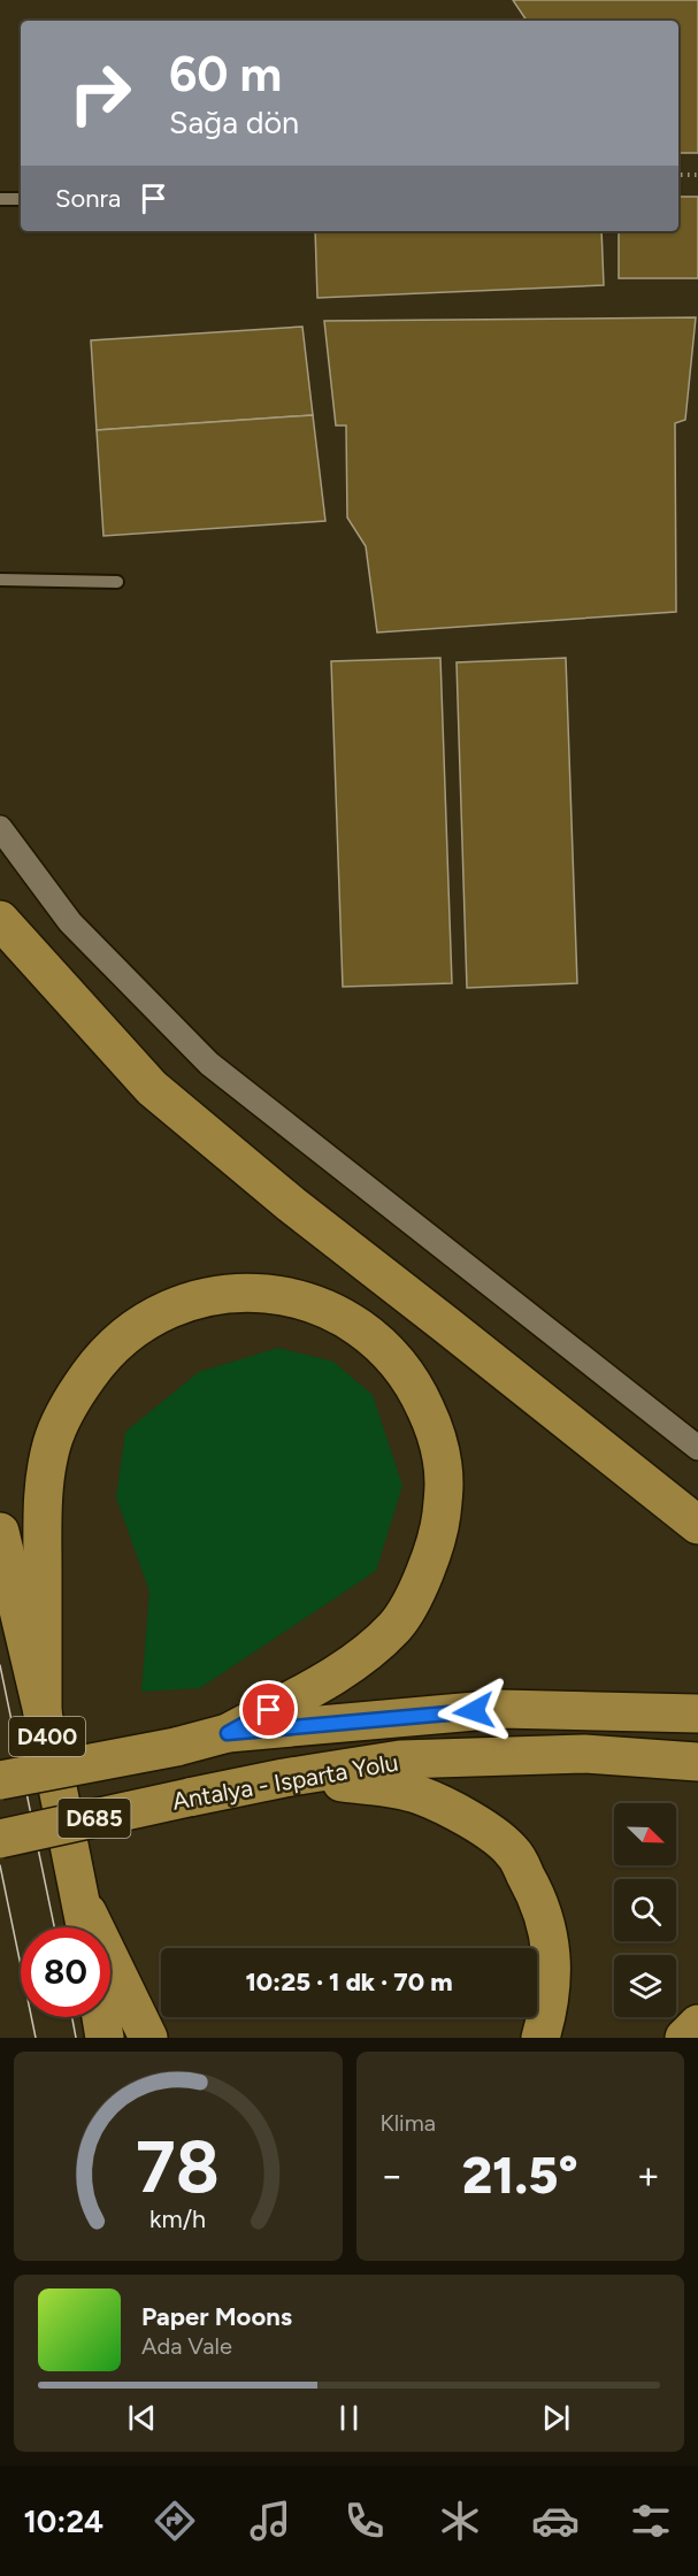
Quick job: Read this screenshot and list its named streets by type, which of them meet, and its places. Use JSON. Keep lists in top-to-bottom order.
{
  "streets": {
    "highway": ["D400", "Antalya - Isparta Yolu", "D685"]
  },
  "north": "bottom right",
  "page": {
    "turn": ["60 m", "Sağa dön"],
    "then": "Sonra",
    "limit": "80",
    "trip": "10:25 · 1 dk · 70 m",
    "tile": "Klima",
    "heat": ["−", "21.5°", "+"],
    "song": ["Paper Moons", "Ada Vale"],
    "tabs": "10:24",
    "gauge": ["78", "km/h"]
  }
}
